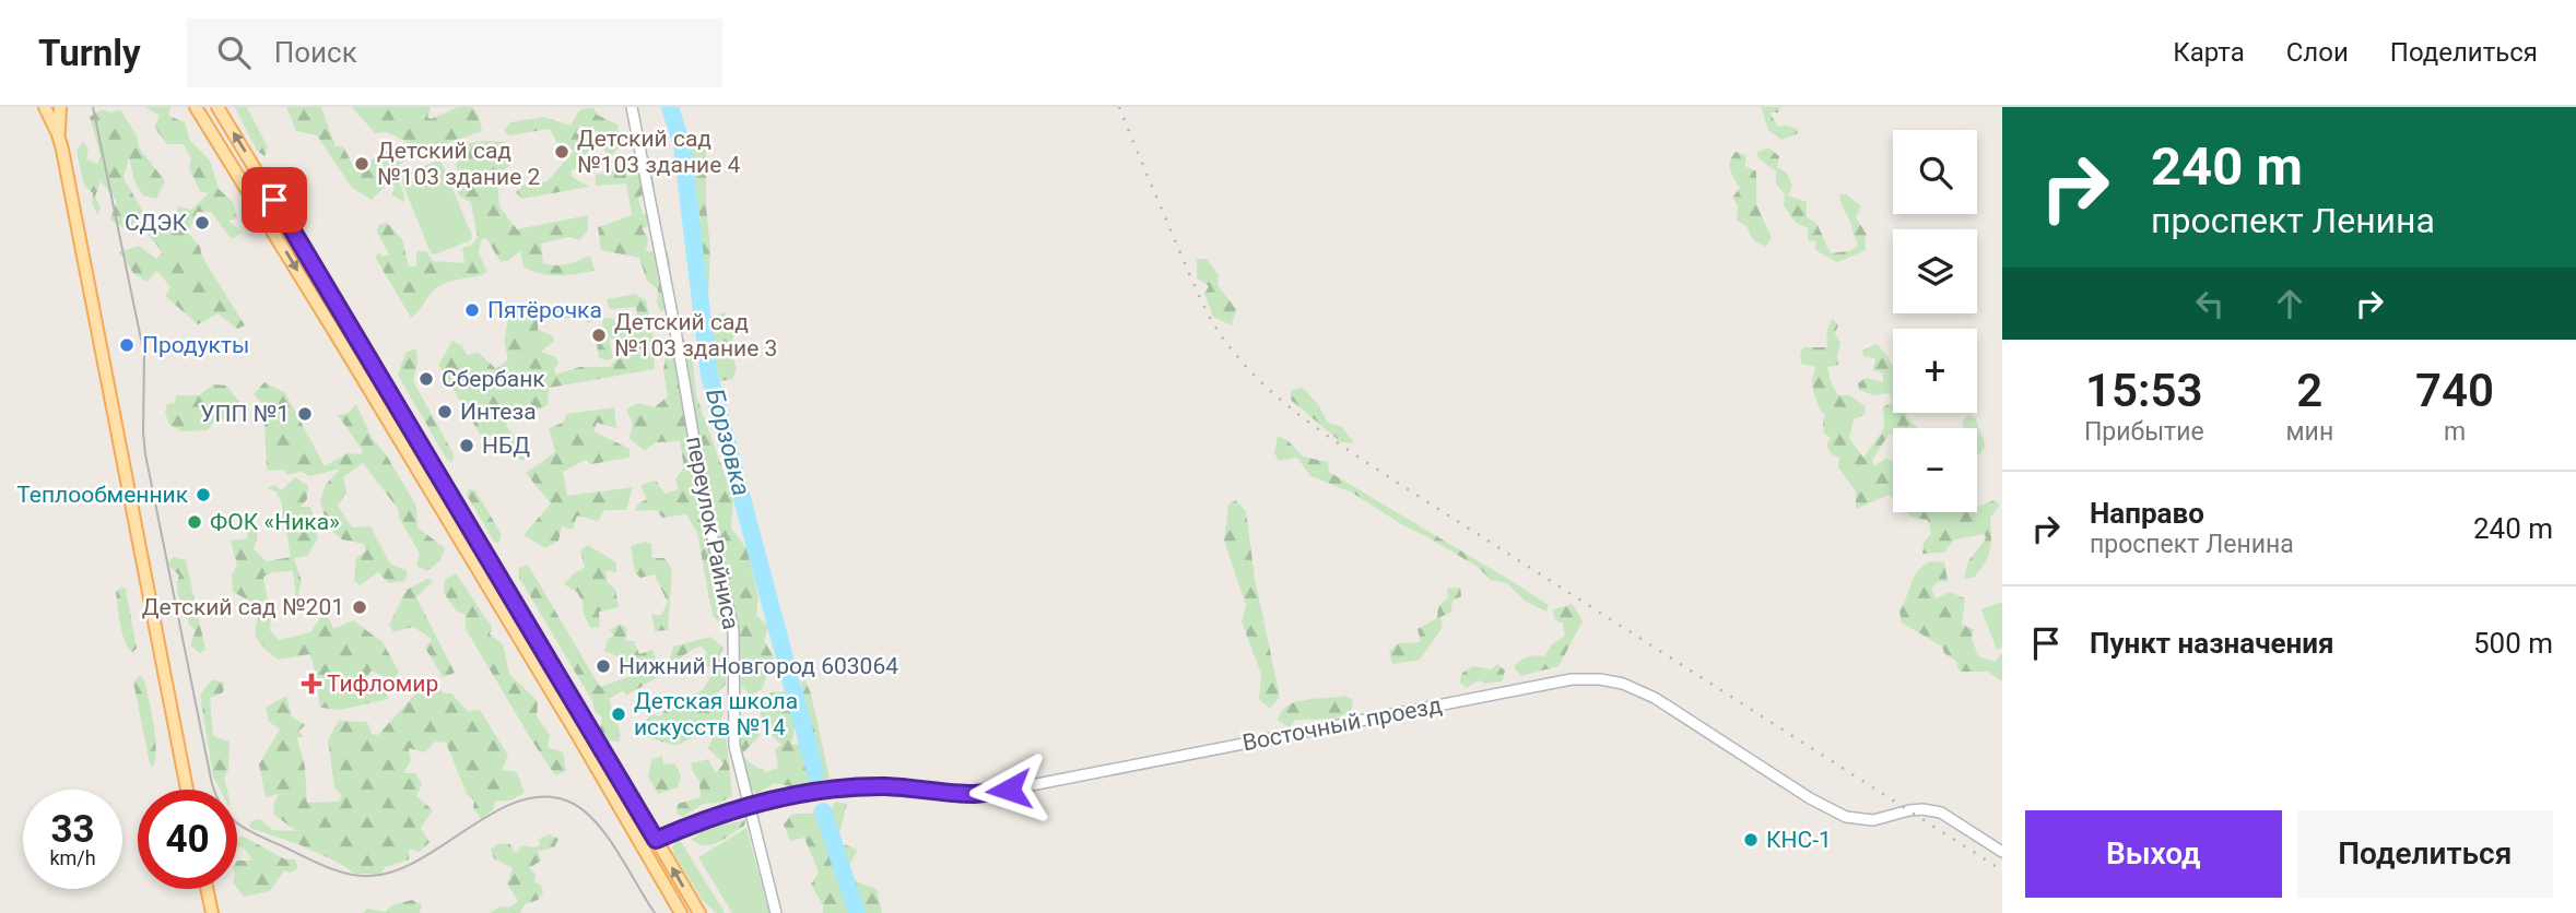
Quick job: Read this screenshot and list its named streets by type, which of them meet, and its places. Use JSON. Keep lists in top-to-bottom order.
{
  "streets": {
    "street": ["переулок Райниса", "Восточный проезд"]
  },
  "crossings": [
    ["переулок Райниса", "Восточный проезд"]
  ],
  "water": ["Борзовка"],
  "places": {
    "other": [
      "Детский сад №103 здание 4",
      "Детский сад №103 здание 2",
      "СДЭК",
      "Пятёрочка",
      "Детский сад №103 здание 3",
      "Продукты",
      "Сбербанк",
      "Интеза",
      "УПП №1",
      "НБД",
      "Теплообменник",
      "ФОК «Ника»",
      "Детский сад №201",
      "Нижний Новгород 603064",
      "Детская школа искусств №14",
      "КНС-1"
    ],
    "health": ["Тифломир"]
  },
  "page": {
    "header": "Turnly",
    "search": "Поиск",
    "nav": ["Карта", "Слои", "Поделиться"],
    "turn": ["240 m", "проспект Ленина"],
    "map_buttons": ["+", "−"],
    "eta": [
      "15:53",
      "Прибытие",
      "2",
      "мин",
      "740",
      "m"
    ],
    "list": [
      {
        "name": "Направо",
        "note": "проспект Ленина",
        "value": "240 m"
      },
      {
        "name": "Пункт назначения",
        "value": "500 m"
      }
    ],
    "speed": "33 km/h",
    "limit": "40",
    "buttons": ["Выход", "Поделиться"]
  }
}
